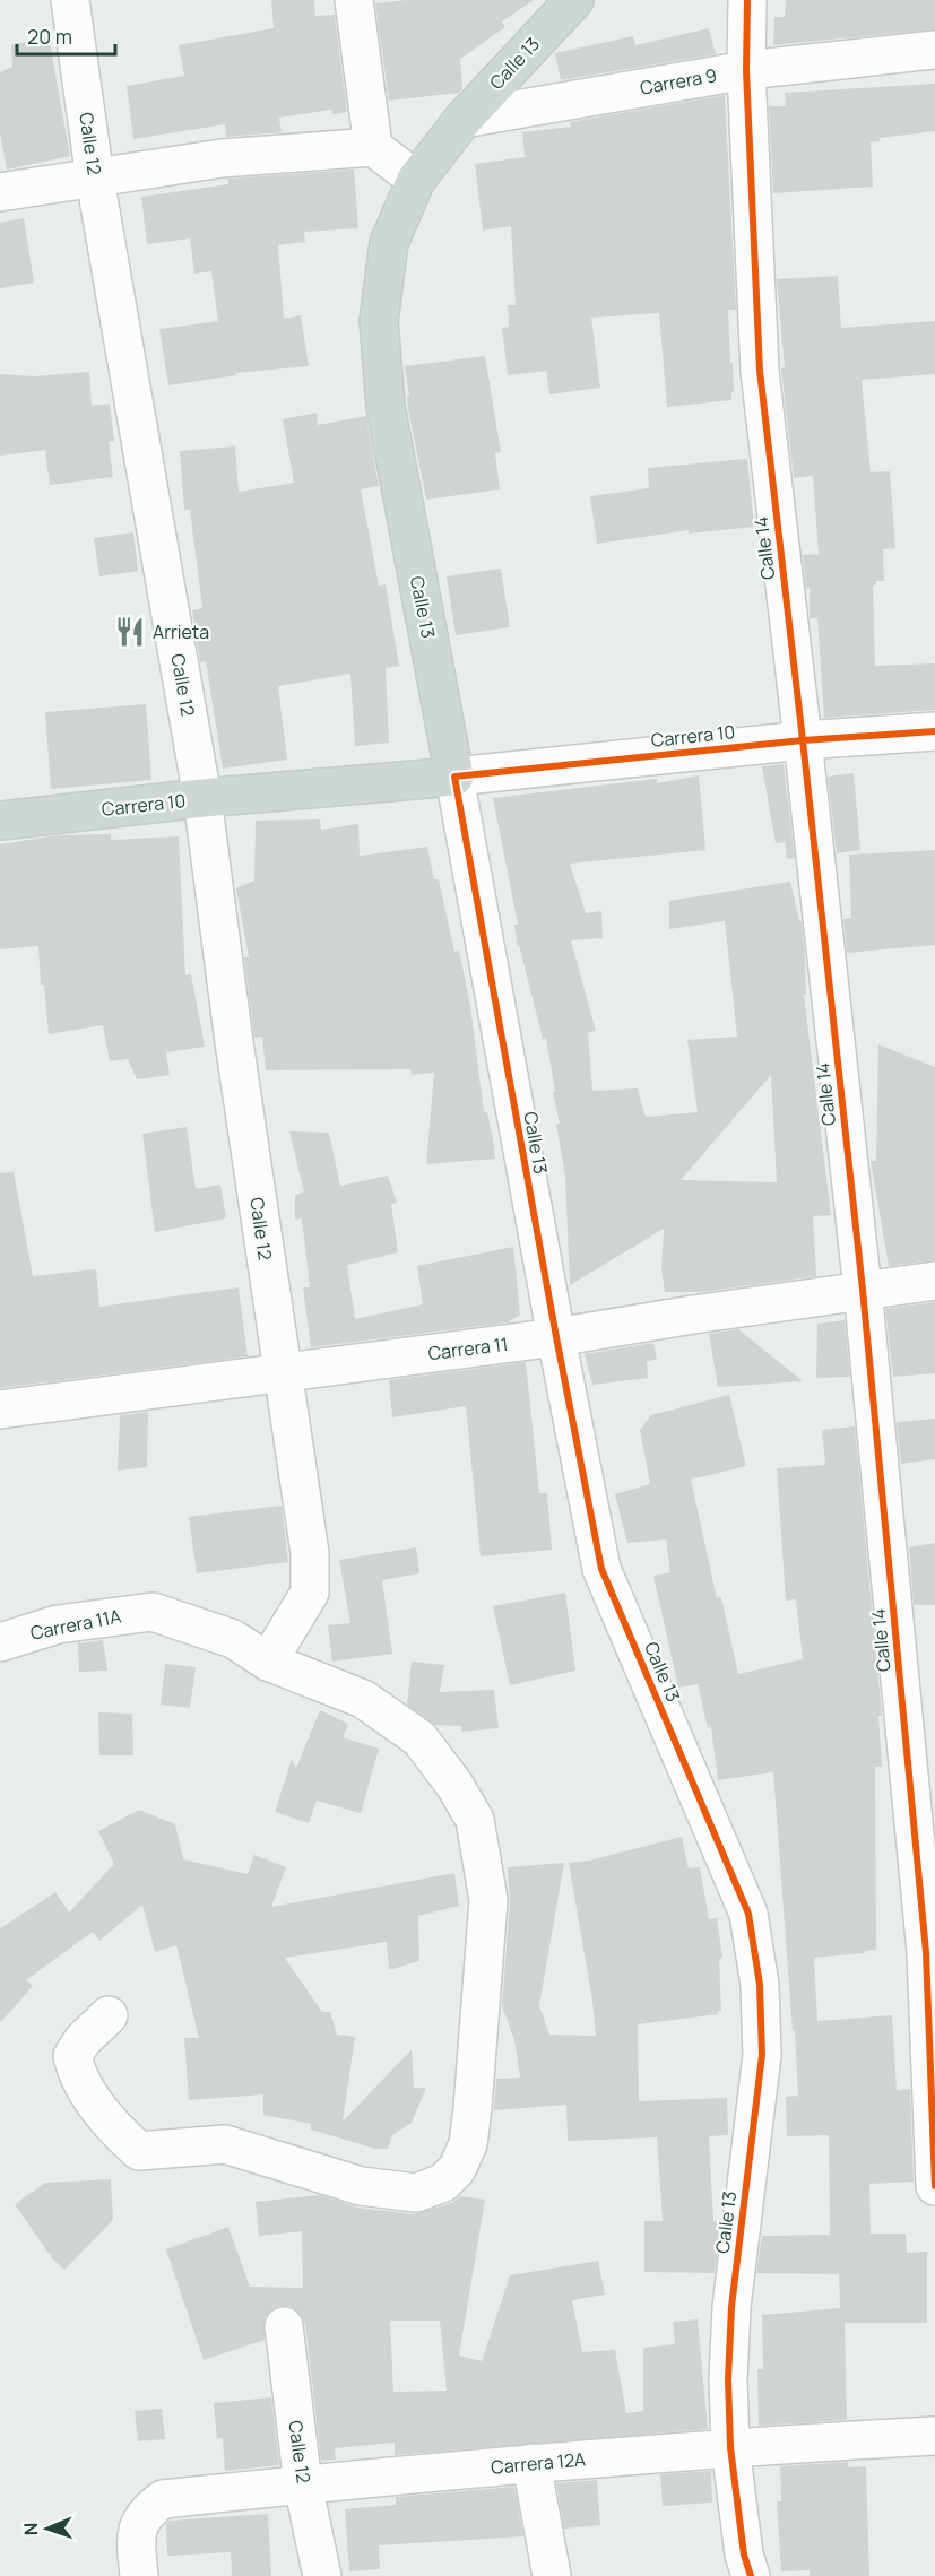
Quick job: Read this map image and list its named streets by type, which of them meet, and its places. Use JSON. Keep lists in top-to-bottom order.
{
  "streets": {
    "main road": ["Calle 13", "Carrera 10"],
    "street": [
      "Carrera 9",
      "Calle 12",
      "Calle 14",
      "Carrera 11",
      "Carrera 11A",
      "Carrera 12A"
    ]
  },
  "crossings": [
    ["Calle 13", "Carrera 9"],
    ["Calle 13", "Carrera 10"],
    ["Calle 13", "Carrera 11"],
    ["Calle 13", "Carrera 12A"],
    ["Carrera 9", "Calle 14"],
    ["Calle 12", "Carrera 10"],
    ["Calle 12", "Carrera 11"],
    ["Calle 12", "Carrera 11A"],
    ["Calle 12", "Carrera 12A"],
    ["Calle 14", "Carrera 10"],
    ["Calle 14", "Carrera 11"]
  ],
  "places": {
    "restaurant": ["Arrieta"]
  },
  "scale_bar": "20 m",
  "north": "left"
}
